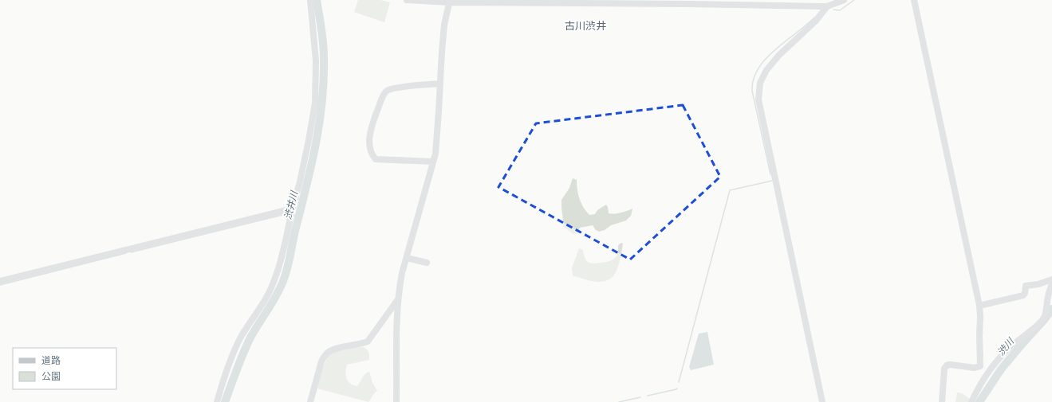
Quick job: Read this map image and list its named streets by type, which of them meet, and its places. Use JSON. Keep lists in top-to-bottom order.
{
  "districts": ["古川渋井"],
  "water": ["渋井川", "渋川"],
  "legend": ["道路", "公園"]
}
